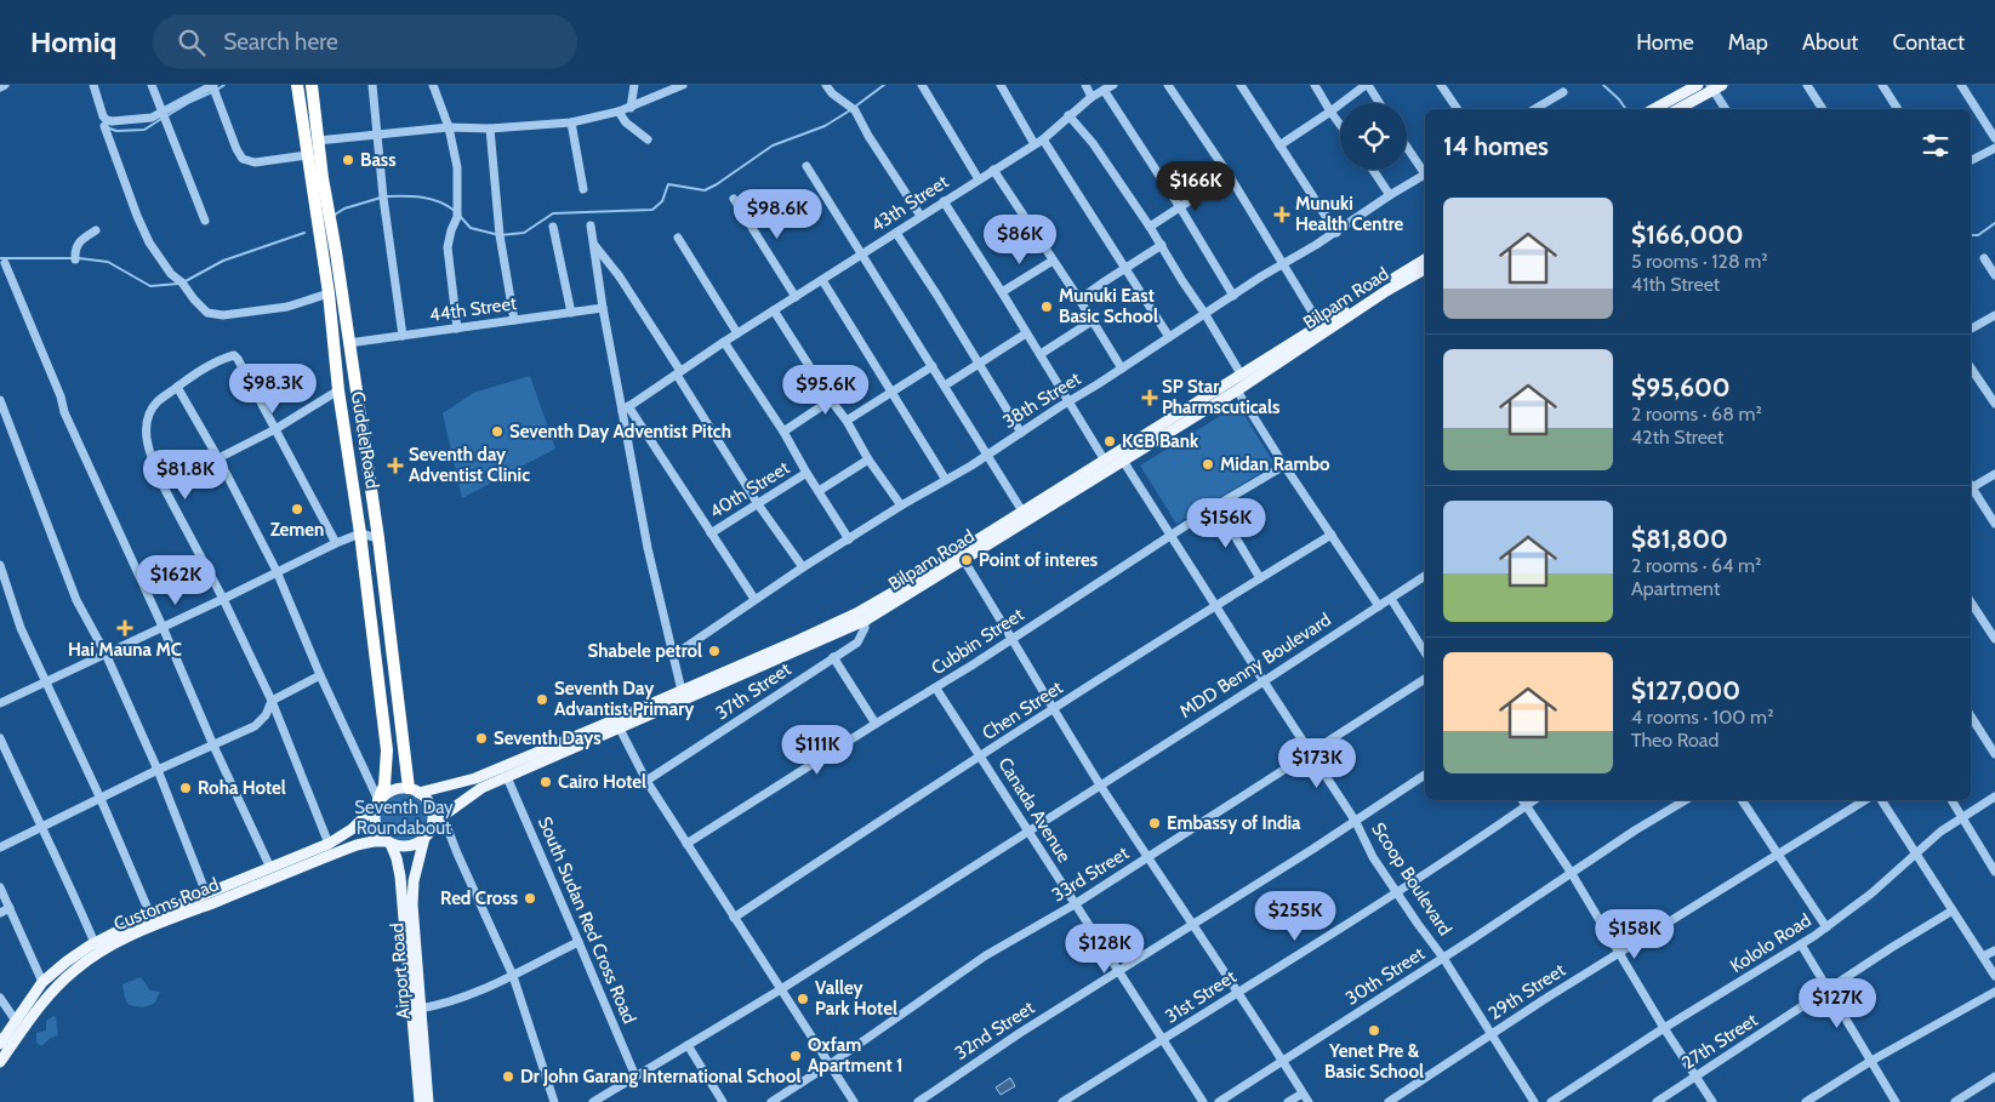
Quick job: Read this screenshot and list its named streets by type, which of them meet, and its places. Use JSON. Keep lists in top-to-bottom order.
{
  "streets": {
    "highway": ["Gudele Road"],
    "main road": ["Bilpam Road", "Customs Road", "Airport Road"],
    "street": [
      "43th Street",
      "44th Street",
      "38th Street",
      "40th Street",
      "Cubbin Street",
      "MDD Benny Boulevard",
      "37th Street",
      "Chen Street",
      "Canada Avenue",
      "33rd Street",
      "Scoop Boulevard",
      "South Sudan Red Cross Road",
      "Kololo Road",
      "30th Street",
      "29th Street",
      "31st Street",
      "32nd Street",
      "27th Street"
    ]
  },
  "crossings": [
    ["Bilpam Road", "Gudele Road"],
    ["Bilpam Road", "37th Street"],
    ["Bilpam Road", "Scoop Boulevard"],
    ["Bilpam Road", "Customs Road"],
    ["Bilpam Road", "South Sudan Red Cross Road"],
    ["Bilpam Road", "Airport Road"],
    ["44th Street", "Gudele Road"],
    ["Gudele Road", "Customs Road"],
    ["Gudele Road", "Airport Road"],
    ["Cubbin Street", "Canada Avenue"],
    ["Cubbin Street", "Scoop Boulevard"],
    ["MDD Benny Boulevard", "Canada Avenue"],
    ["MDD Benny Boulevard", "Scoop Boulevard"],
    ["MDD Benny Boulevard", "South Sudan Red Cross Road"],
    ["Chen Street", "Canada Avenue"],
    ["Chen Street", "Scoop Boulevard"],
    ["Canada Avenue", "33rd Street"],
    ["Canada Avenue", "31st Street"],
    ["Canada Avenue", "32nd Street"],
    ["33rd Street", "Scoop Boulevard"],
    ["Scoop Boulevard", "30th Street"],
    ["Scoop Boulevard", "29th Street"],
    ["Scoop Boulevard", "31st Street"],
    ["Scoop Boulevard", "32nd Street"],
    ["Customs Road", "Airport Road"]
  ],
  "parks": ["Seventh Day Roundabout"],
  "places": {
    "other": [
      "Bass",
      "Munuki East Basic School",
      "Seventh Day Adventist Pitch",
      "KCB Bank",
      "Midan Rambo",
      "Zemen",
      "Point of interes",
      "Shabele petrol",
      "Seventh Day Advantist Primary",
      "Seventh Days",
      "Cairo Hotel",
      "Roha Hotel",
      "Embassy of India",
      "Red Cross",
      "Valley Park Hotel",
      "Yenet Pre & Basic School",
      "Oxfam Apartment 1",
      "Dr John Garang International School"
    ],
    "health": [
      "Munuki Health Centre",
      "SP Star Pharmscuticals",
      "Seventh day Adventist Clinic",
      "Hai Mauna MC"
    ]
  },
  "page": {
    "header": "Homiq",
    "search": "Search here",
    "nav": [
      "Home",
      "Map",
      "About",
      "Contact"
    ],
    "heading": "14 homes",
    "price": [
      "$166K",
      "$98.6K",
      "$86K",
      "$98.3K",
      "$95.6K",
      "$81.8K",
      "$156K",
      "$162K",
      "$111K",
      "$173K",
      "$255K",
      "$158K",
      "$128K",
      "$127K"
    ],
    "list": [
      {
        "name": "$166,000",
        "note": "5 rooms · 128 m² · 41th Street"
      },
      {
        "name": "$95,600",
        "note": "2 rooms · 68 m² · 42th Street"
      },
      {
        "name": "$81,800",
        "note": "2 rooms · 64 m² · Apartment"
      },
      {
        "name": "$127,000",
        "note": "4 rooms · 100 m² · Theo Road"
      }
    ]
  }
}
